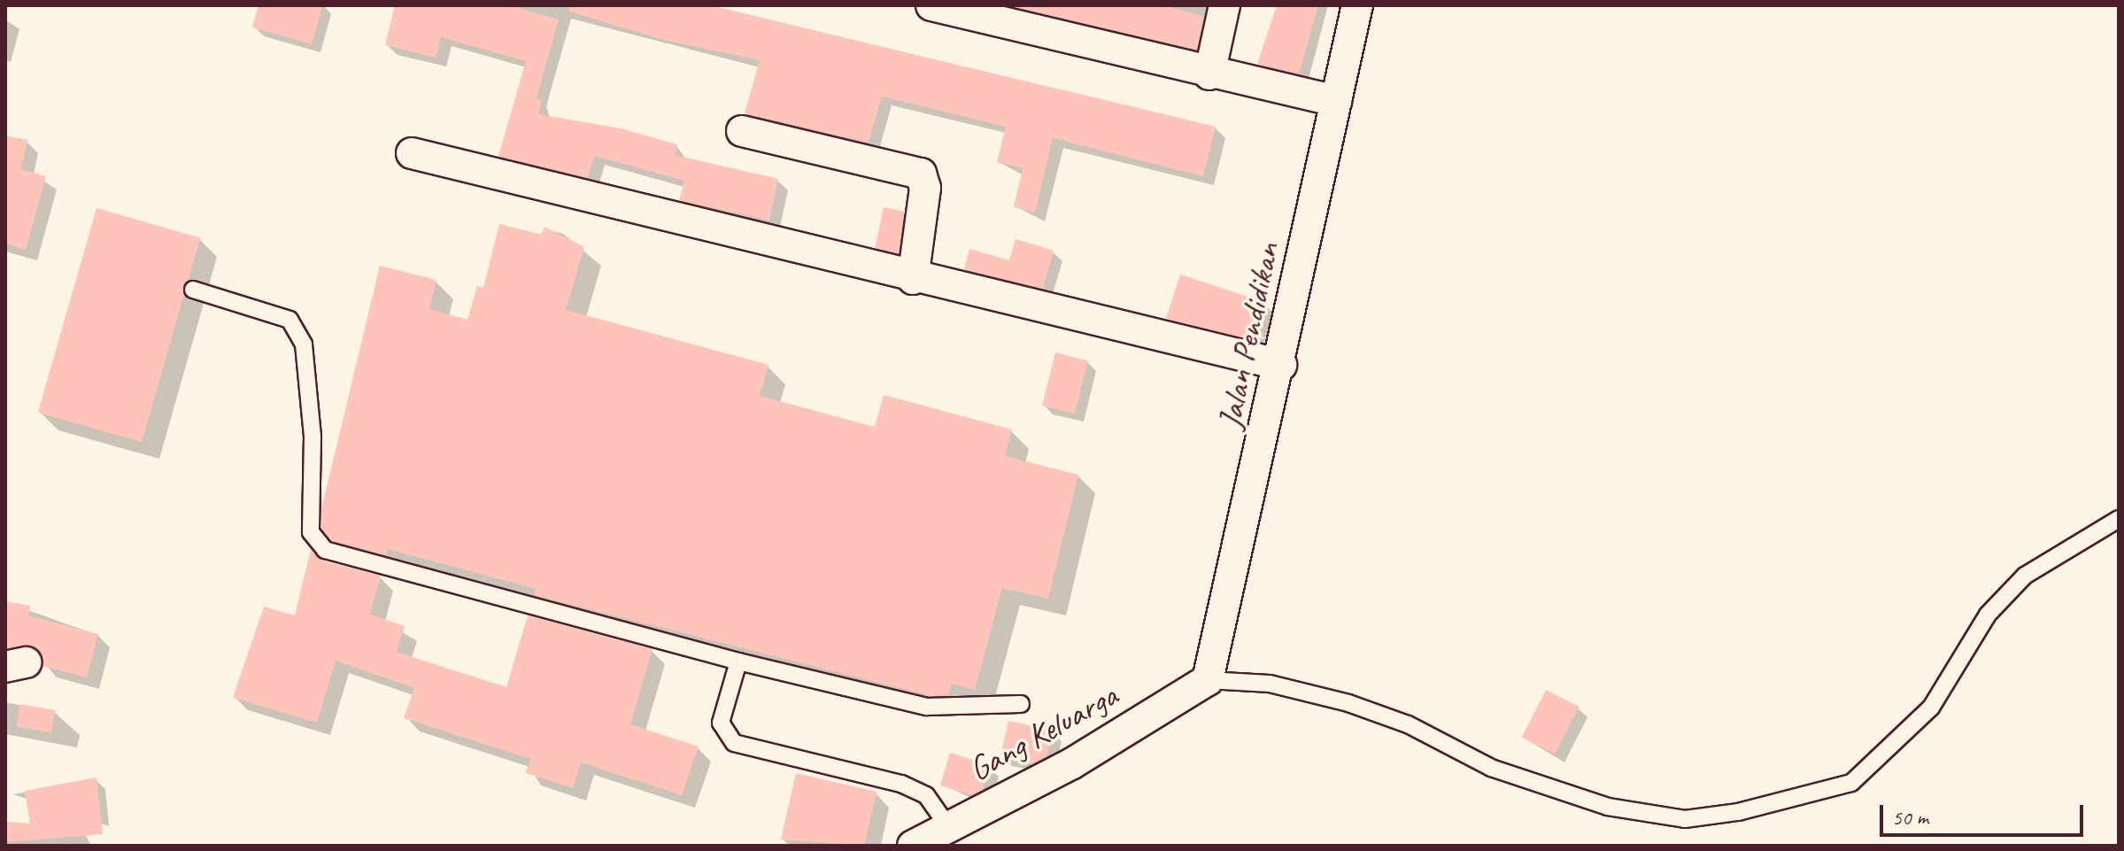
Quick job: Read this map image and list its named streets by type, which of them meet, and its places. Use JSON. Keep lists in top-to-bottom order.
{
  "streets": {
    "street": ["Jalan Pendidikan", "Gang Keluarga"]
  },
  "crossings": [
    ["Jalan Pendidikan", "Gang Keluarga"]
  ],
  "scale_bar": "50 m"
}
